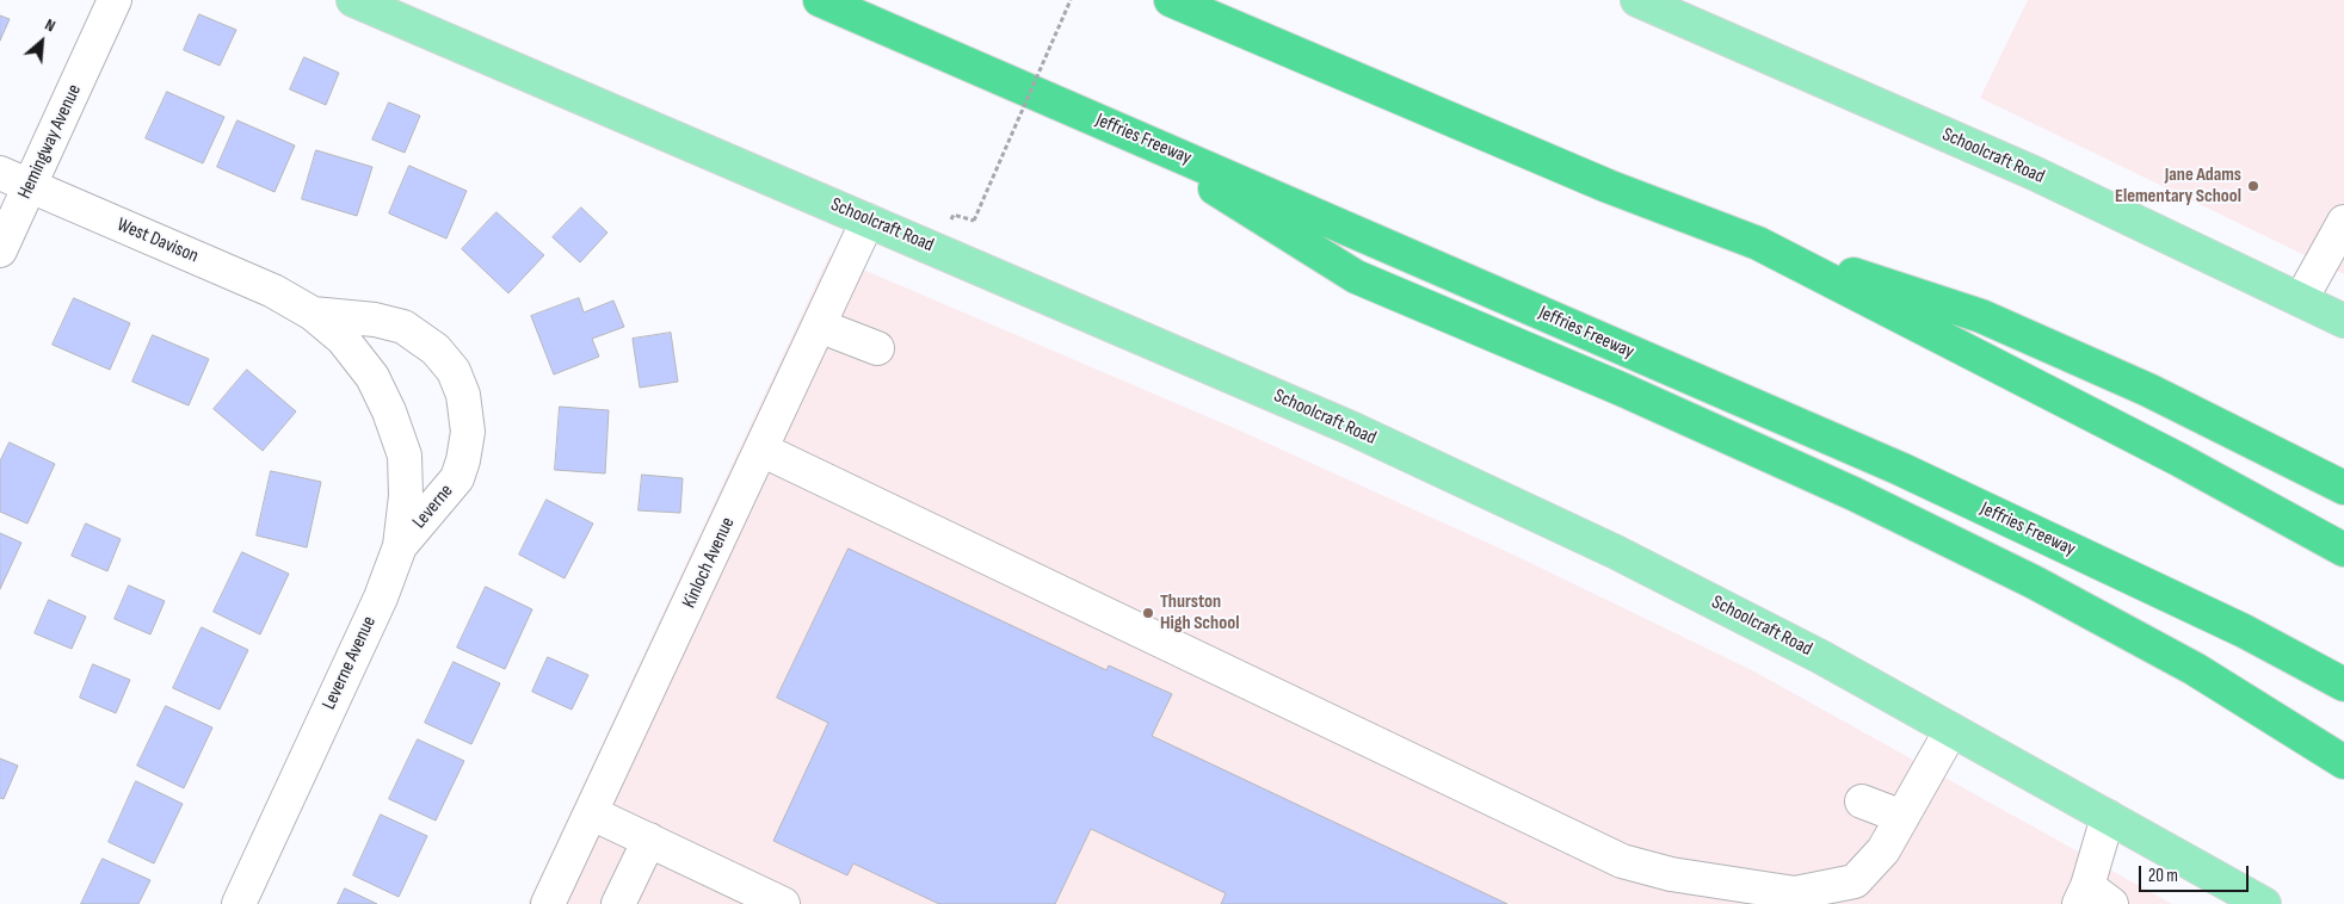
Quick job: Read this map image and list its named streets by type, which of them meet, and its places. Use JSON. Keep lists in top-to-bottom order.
{
  "streets": {
    "highway": ["Jeffries Freeway"],
    "main road": ["Schoolcraft Road"],
    "street": [
      "Hemingway Avenue",
      "West Davison",
      "Leverne",
      "Kinloch Avenue",
      "Leverne Avenue"
    ]
  },
  "crossings": [
    ["Hemingway Avenue", "West Davison"],
    ["Schoolcraft Road", "Kinloch Avenue"],
    ["West Davison", "Leverne"],
    ["West Davison", "Leverne Avenue"],
    ["Leverne", "Leverne Avenue"]
  ],
  "places": ["Jane Adams Elementary School", "Thurston High School"],
  "scale_bar": "20 m",
  "north": "top right"
}
